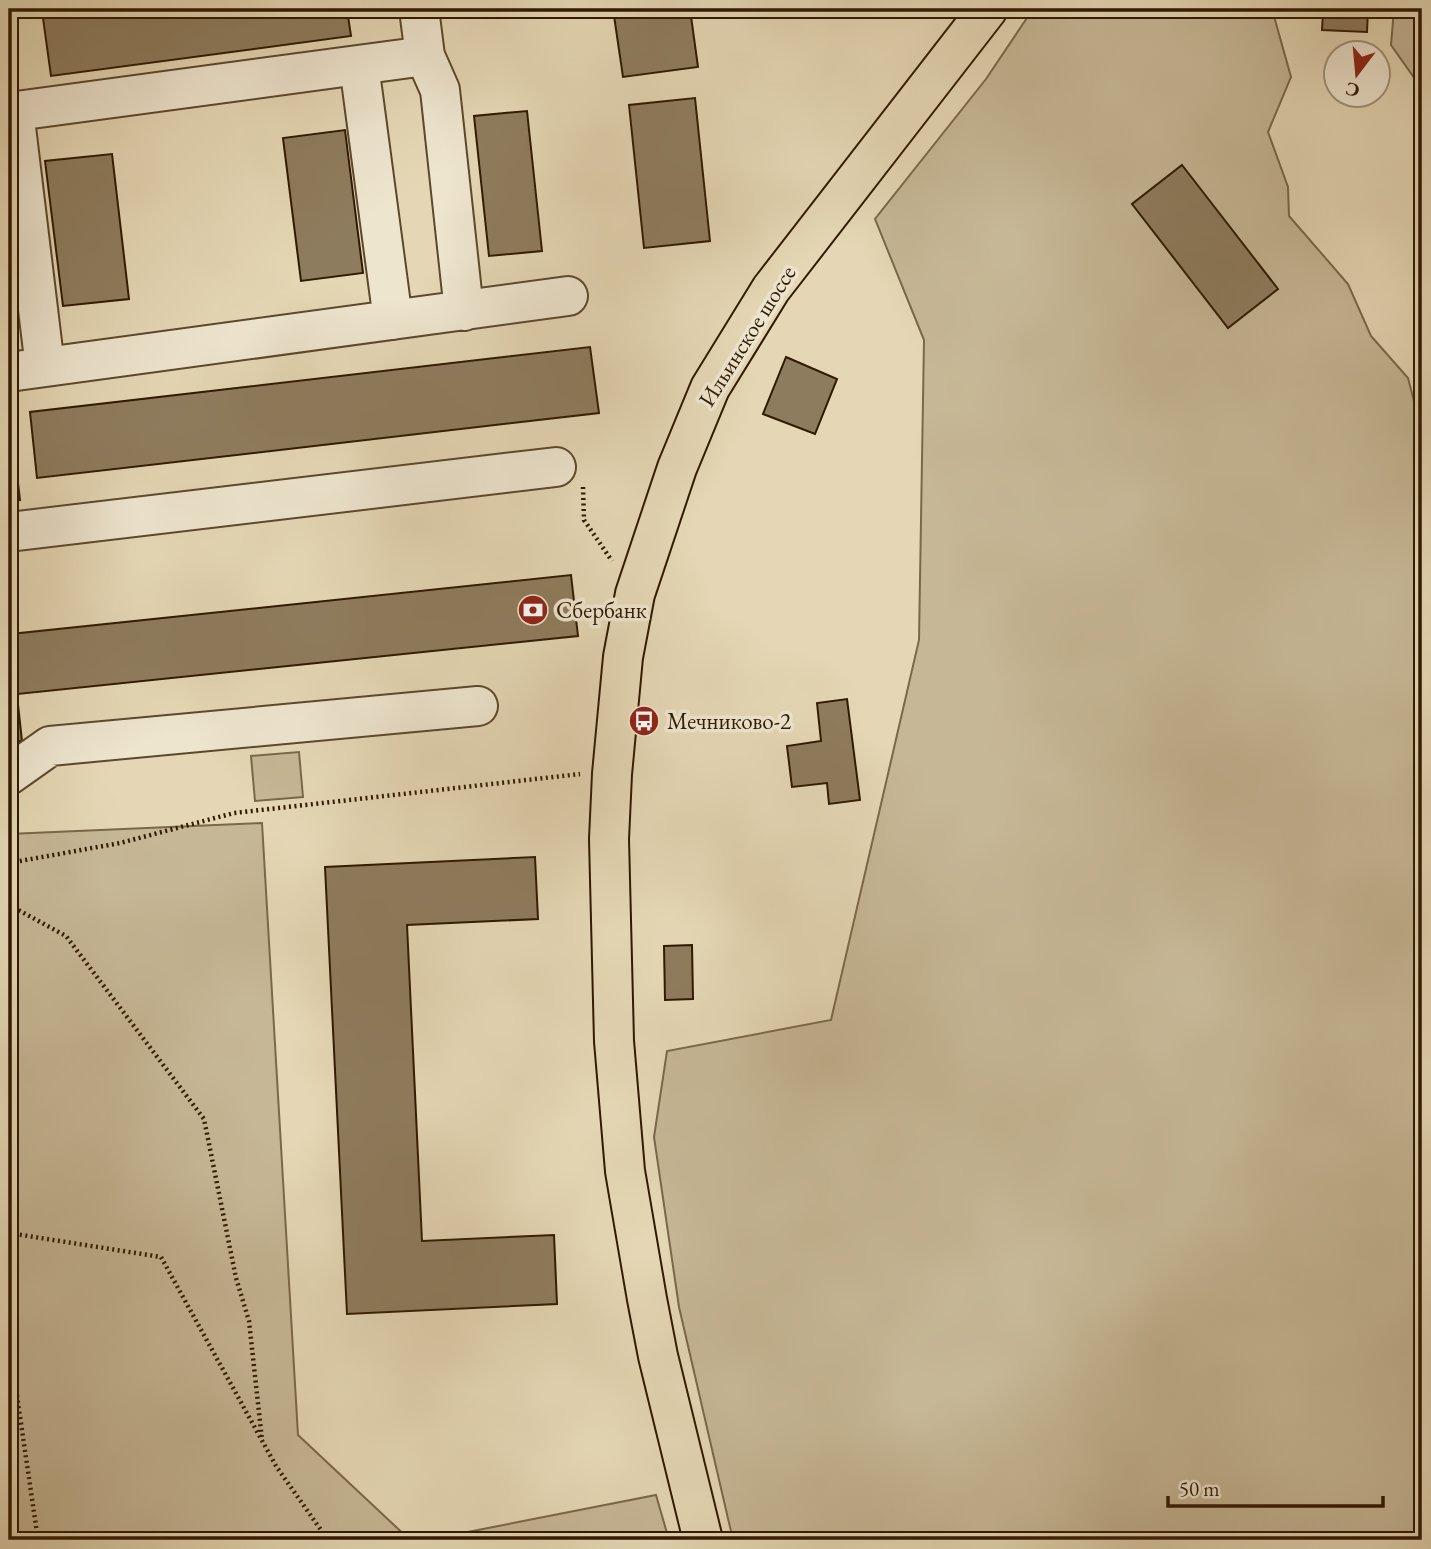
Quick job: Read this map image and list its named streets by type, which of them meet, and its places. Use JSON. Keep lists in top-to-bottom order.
{
  "streets": {
    "main road": ["Ильинское шоссе"]
  },
  "places": {
    "bank": ["Сбербанк"],
    "bus stop": ["Мечниково-2"]
  },
  "scale_bar": "50 m",
  "north": "bottom"
}
